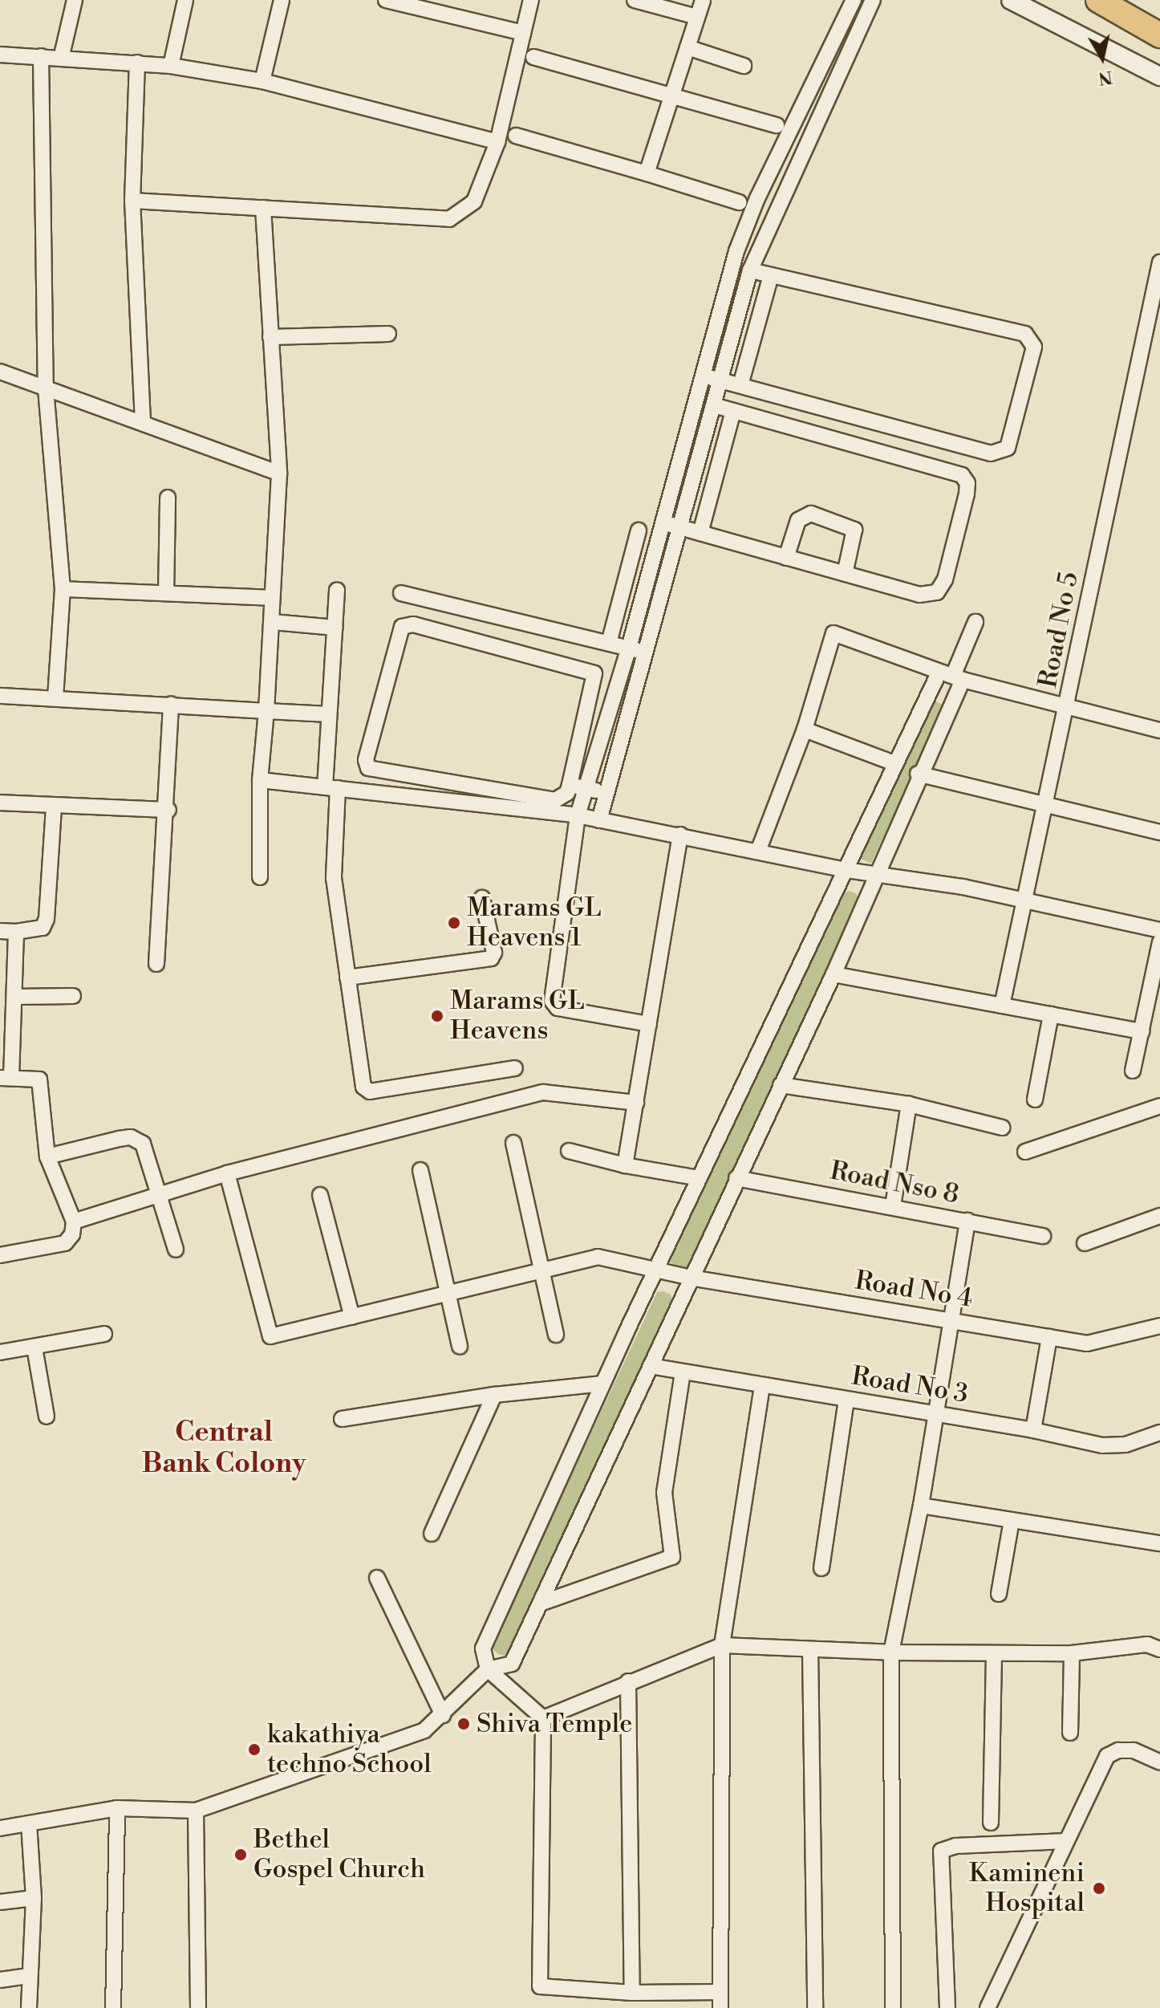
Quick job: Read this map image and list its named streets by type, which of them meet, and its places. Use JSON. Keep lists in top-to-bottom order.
{
  "streets": {
    "street": [
      "Road No 5",
      "Road Nso 8",
      "Road No 4",
      "Road No 3"
    ]
  },
  "districts": ["Central Bank Colony"],
  "places": [
    "Marams GL Heavens 1",
    "Marams GL Heavens",
    "Shiva Temple",
    "kakathiya techno School",
    "Bethel Gospel Church",
    "Kamineni Hospital"
  ],
  "north": "bottom"
}
